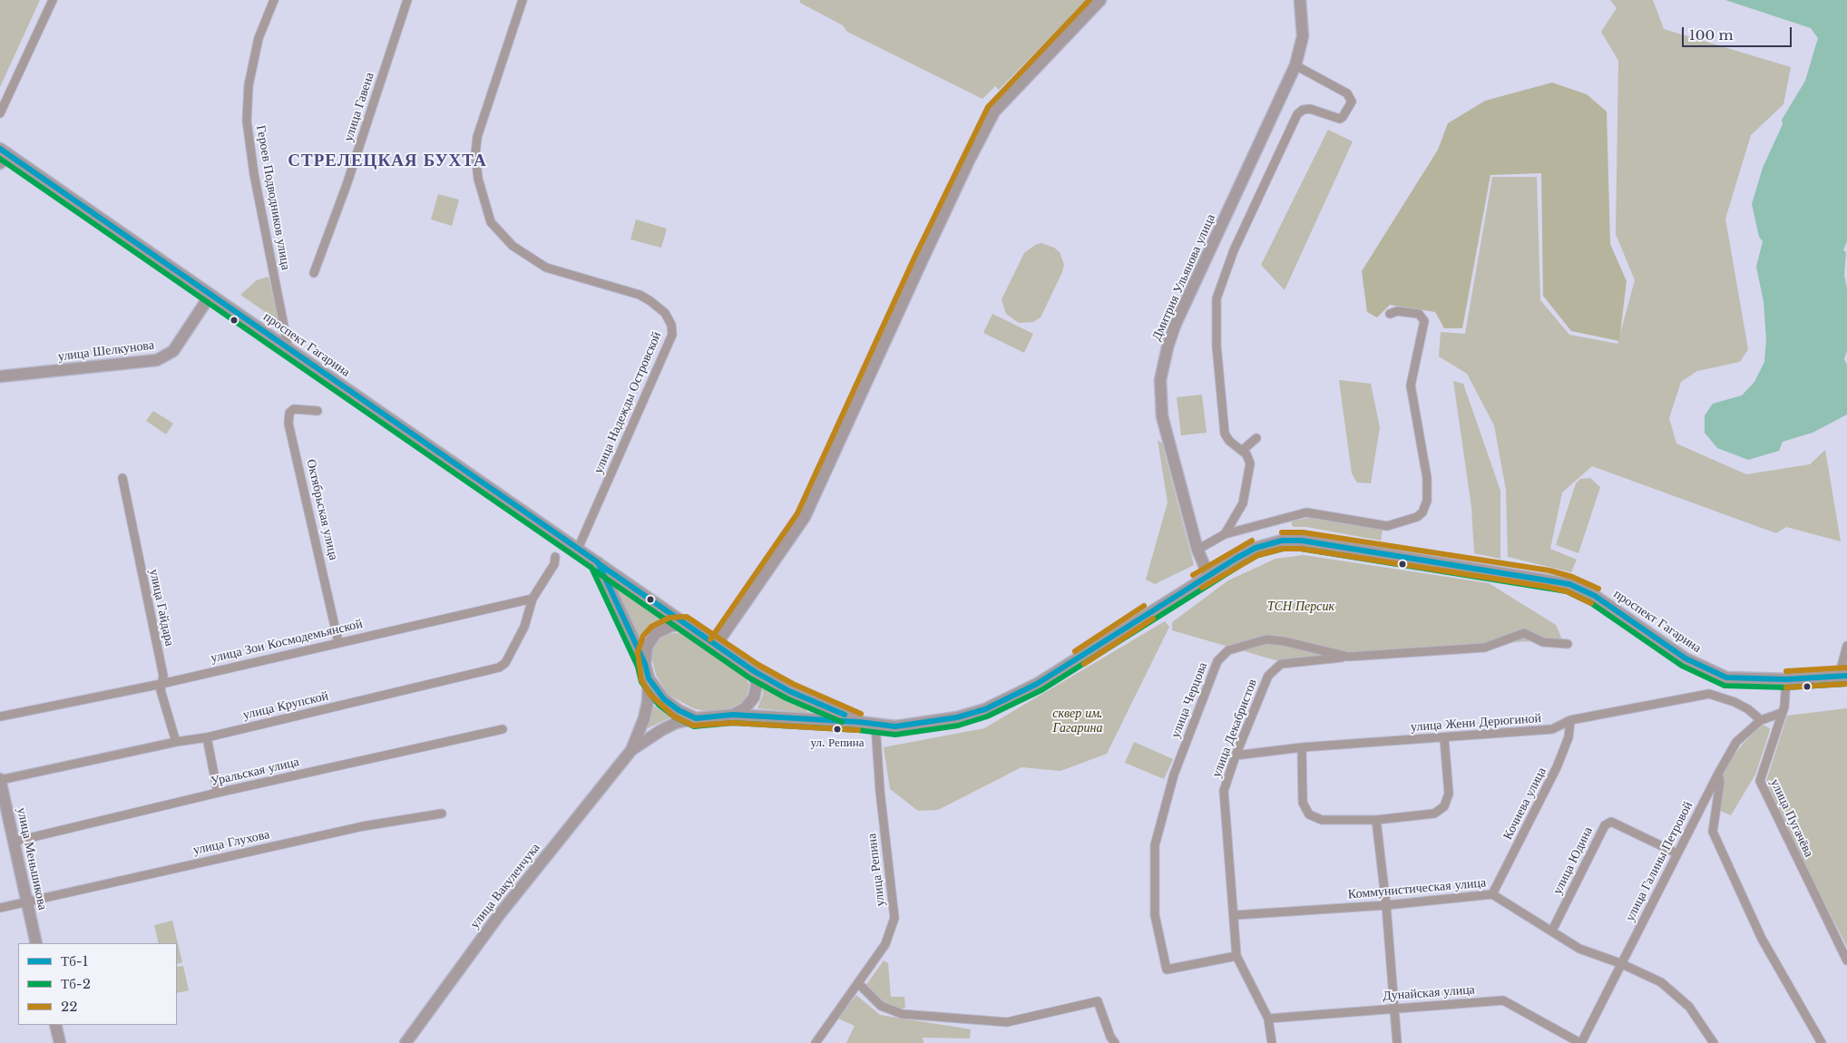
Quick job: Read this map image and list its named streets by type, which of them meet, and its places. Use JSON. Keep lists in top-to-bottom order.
{
  "streets": {
    "main road": [
      "Дмитрия Ульянова улица",
      "проспект Гагарина",
      "улица Шелкунова",
      "улица Меньшикова",
      "улица Вакуленчука"
    ],
    "street": [
      "улица Гавена",
      "Героев Подводников улица",
      "улица Надежды Островской",
      "Октябрьская улица",
      "улица Гайдара",
      "улица Зои Космодемьянской",
      "улица Черцова",
      "улица Крупской",
      "улица Жени Дерюгиной",
      "улица Декабристов",
      "Уральская улица",
      "Кочиева улица",
      "улица Пугачёва",
      "улица Глухова",
      "улица Юдина",
      "улица Галины Петровой",
      "улица Репина",
      "Коммунистическая улица",
      "Дунайская улица"
    ]
  },
  "crossings": [
    ["Героев Подводников улица", "проспект Гагарина"],
    ["Дмитрия Ульянова улица", "проспект Гагарина"],
    ["проспект Гагарина", "улица Шелкунова"],
    ["проспект Гагарина", "улица Надежды Островской"],
    ["проспект Гагарина", "улица Пугачёва"],
    ["проспект Гагарина", "улица Репина"],
    ["проспект Гагарина", "улица Вакуленчука"],
    ["Октябрьская улица", "улица Зои Космодемьянской"],
    ["улица Гайдара", "улица Зои Космодемьянской"],
    ["улица Гайдара", "улица Крупской"],
    ["улица Зои Космодемьянской", "улица Крупской"],
    ["улица Черцова", "улица Декабристов"],
    ["улица Крупской", "улица Меньшикова"],
    ["улица Жени Дерюгиной", "улица Декабристов"],
    ["улица Жени Дерюгиной", "Кочиева улица"],
    ["улица Жени Дерюгиной", "улица Галины Петровой"],
    ["улица Декабристов", "Коммунистическая улица"],
    ["улица Декабристов", "Дунайская улица"],
    ["Уральская улица", "улица Меньшикова"],
    ["Кочиева улица", "Коммунистическая улица"],
    ["улица Пугачёва", "улица Галины Петровой"],
    ["улица Глухова", "улица Меньшикова"],
    ["улица Юдина", "улица Галины Петровой"],
    ["улица Юдина", "Коммунистическая улица"],
    ["улица Галины Петровой", "Коммунистическая улица"],
    ["улица Галины Петровой", "Дунайская улица"]
  ],
  "districts": ["СТРЕЛЕЦКАЯ БУХТА"],
  "parks": ["ТСН Персик", "сквер им. Гагарина"],
  "places": ["ул. Репина"],
  "lines": ["transit line 22", "transit line Тб-1", "transit line Тб-2"],
  "legend": ["Тб-1", "Тб-2", "22"],
  "scale_bar": "100 m"
}
